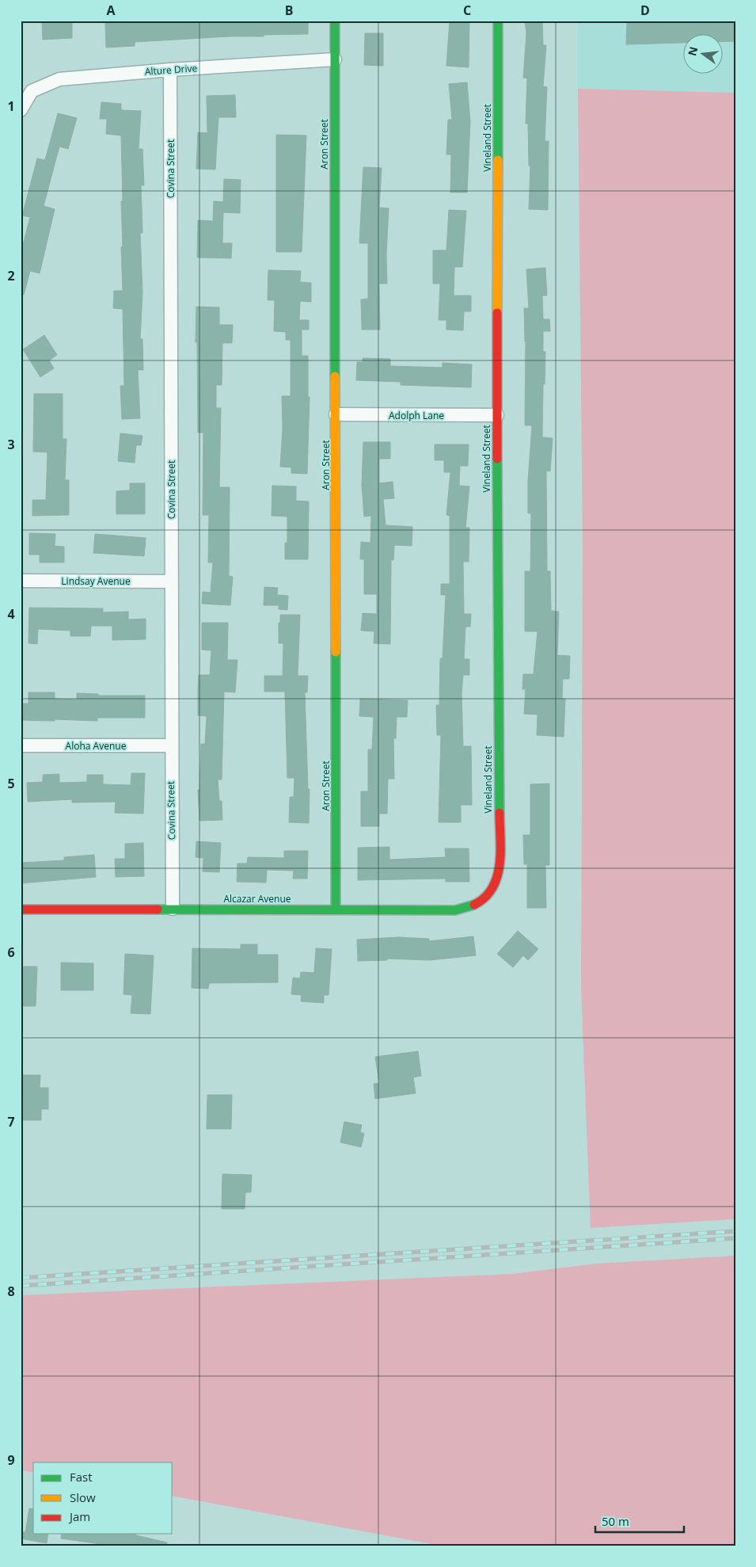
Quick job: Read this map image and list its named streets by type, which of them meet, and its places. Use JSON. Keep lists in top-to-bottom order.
{
  "streets": {
    "street": [
      "Alture Drive",
      "Vineland Street",
      "Aron Street",
      "Covina Street",
      "Adolph Lane",
      "Lindsay Avenue",
      "Aloha Avenue",
      "Alcazar Avenue"
    ]
  },
  "crossings": [
    ["Alture Drive", "Aron Street"],
    ["Alture Drive", "Covina Street"],
    ["Vineland Street", "Adolph Lane"],
    ["Vineland Street", "Alcazar Avenue"],
    ["Aron Street", "Adolph Lane"],
    ["Aron Street", "Alcazar Avenue"],
    ["Covina Street", "Lindsay Avenue"],
    ["Covina Street", "Aloha Avenue"],
    ["Covina Street", "Alcazar Avenue"]
  ],
  "legend": ["Fast", "Slow", "Jam"],
  "scale_bar": "50 m",
  "north": "left",
  "grid": {
    "columns": [
      "A",
      "B",
      "C",
      "D"
    ],
    "rows": [
      "1",
      "2",
      "3",
      "4",
      "5",
      "6",
      "7",
      "8",
      "9"
    ]
  }
}
